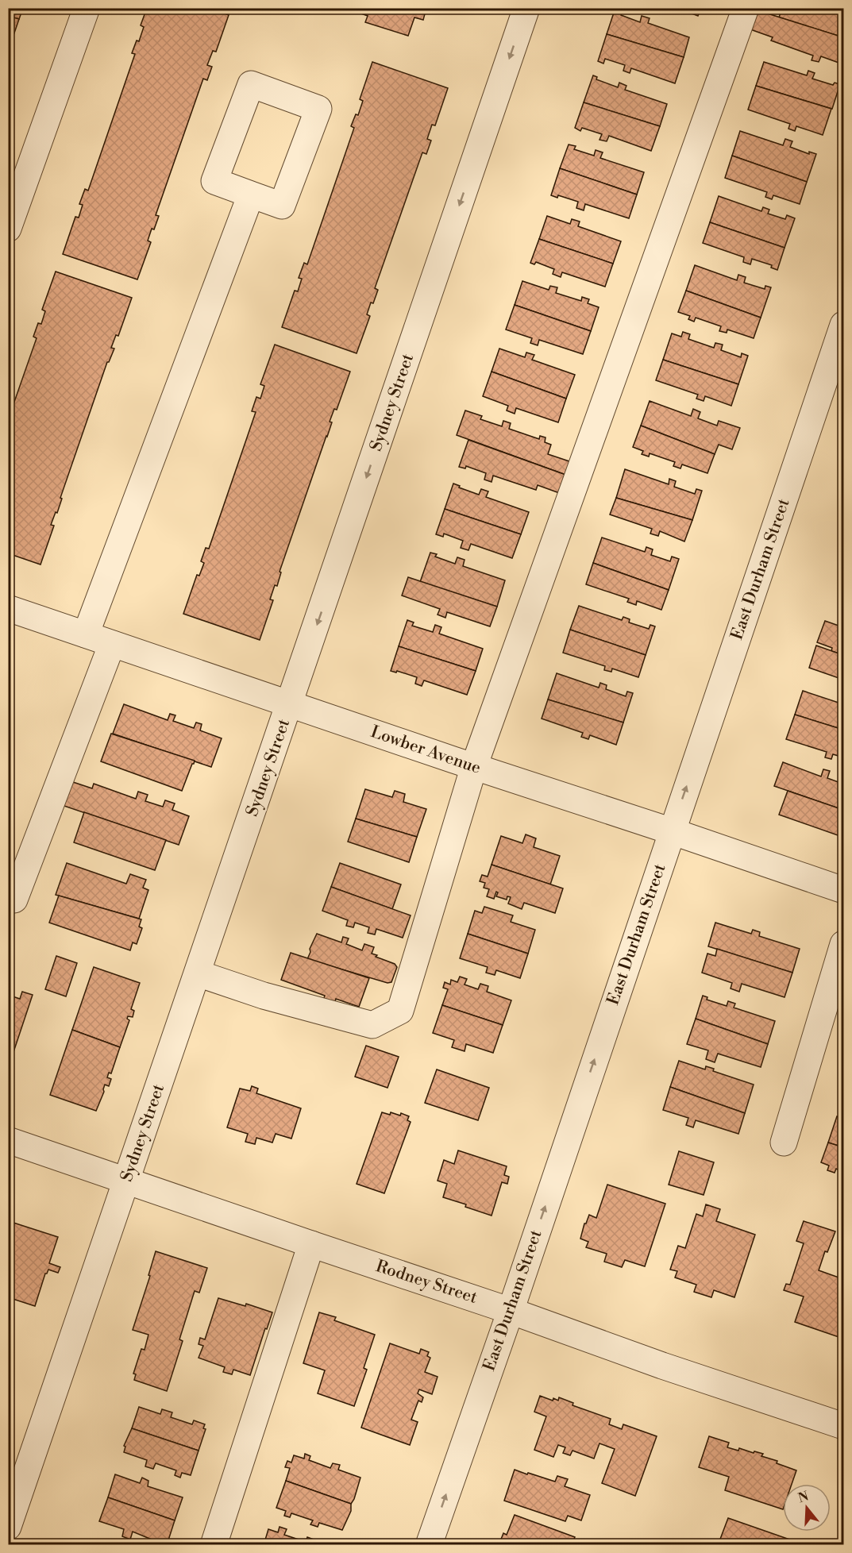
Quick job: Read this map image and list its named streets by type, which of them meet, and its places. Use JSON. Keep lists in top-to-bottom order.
{
  "streets": {
    "street": [
      "Sydney Street",
      "East Durham Street",
      "Lowber Avenue",
      "Rodney Street"
    ]
  },
  "crossings": [
    ["Sydney Street", "Lowber Avenue"],
    ["Sydney Street", "Rodney Street"],
    ["East Durham Street", "Lowber Avenue"],
    ["East Durham Street", "Rodney Street"]
  ],
  "north": "top"
}
